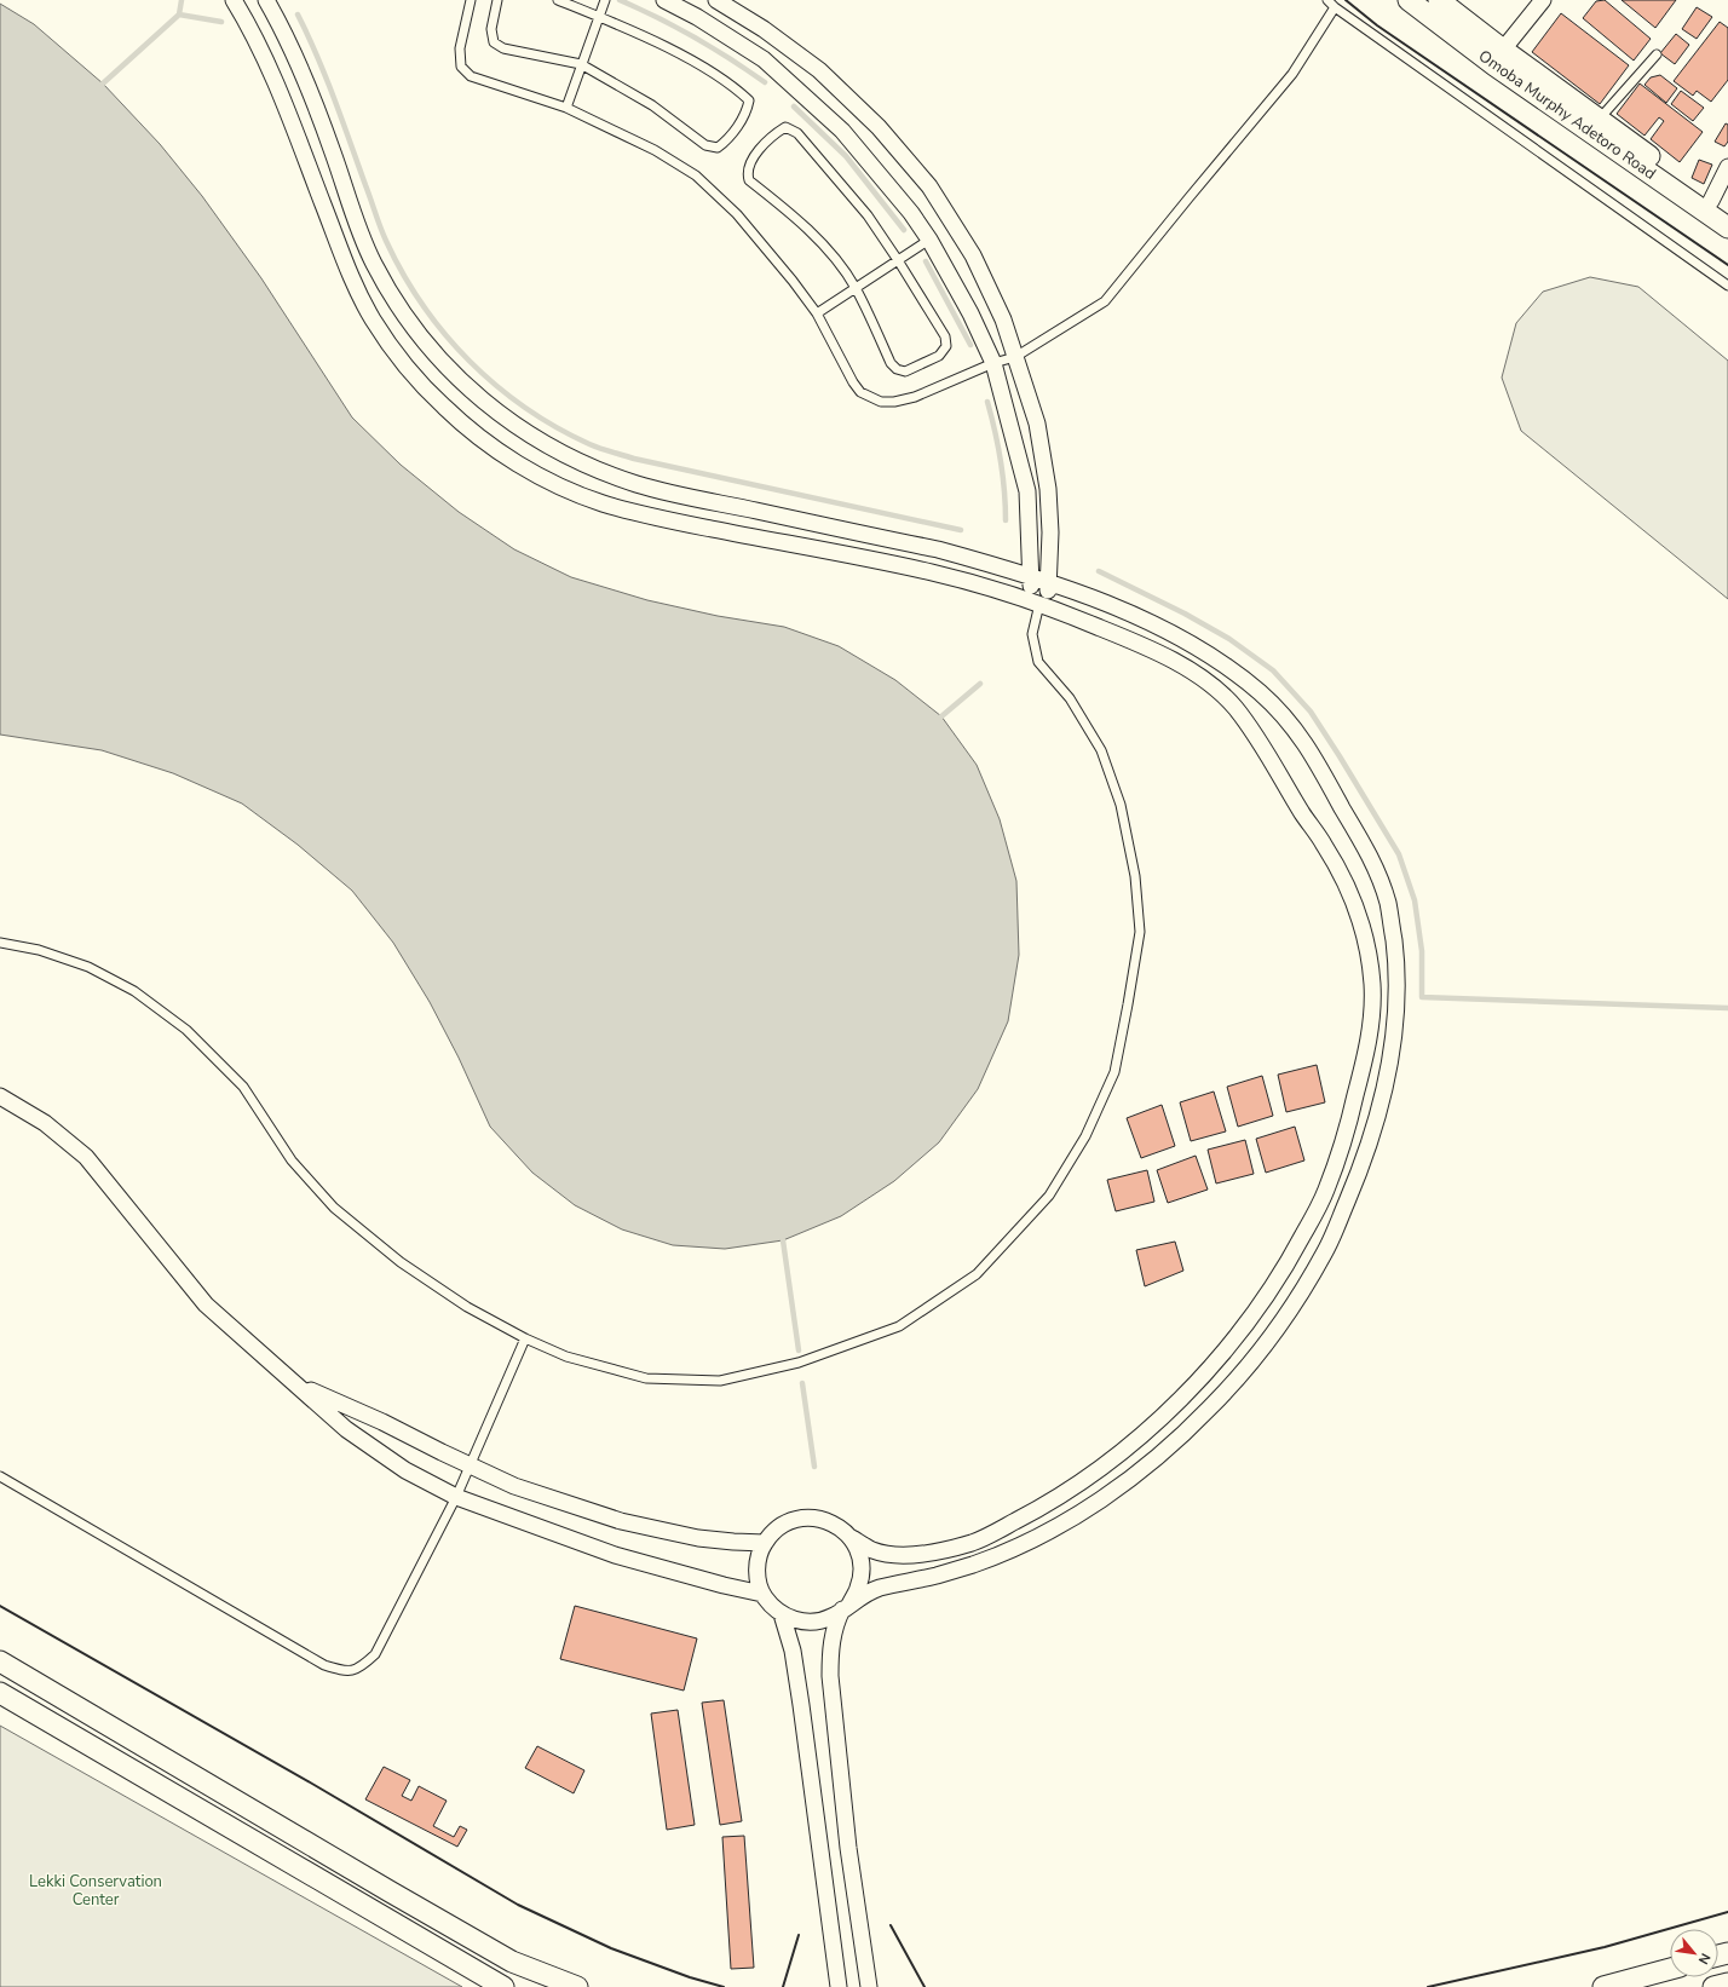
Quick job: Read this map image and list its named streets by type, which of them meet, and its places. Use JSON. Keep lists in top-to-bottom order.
{
  "streets": {
    "street": ["Omoba Murphy Adetoro Road"]
  },
  "parks": ["Lekki Conservation Center"],
  "north": "bottom right"
}
